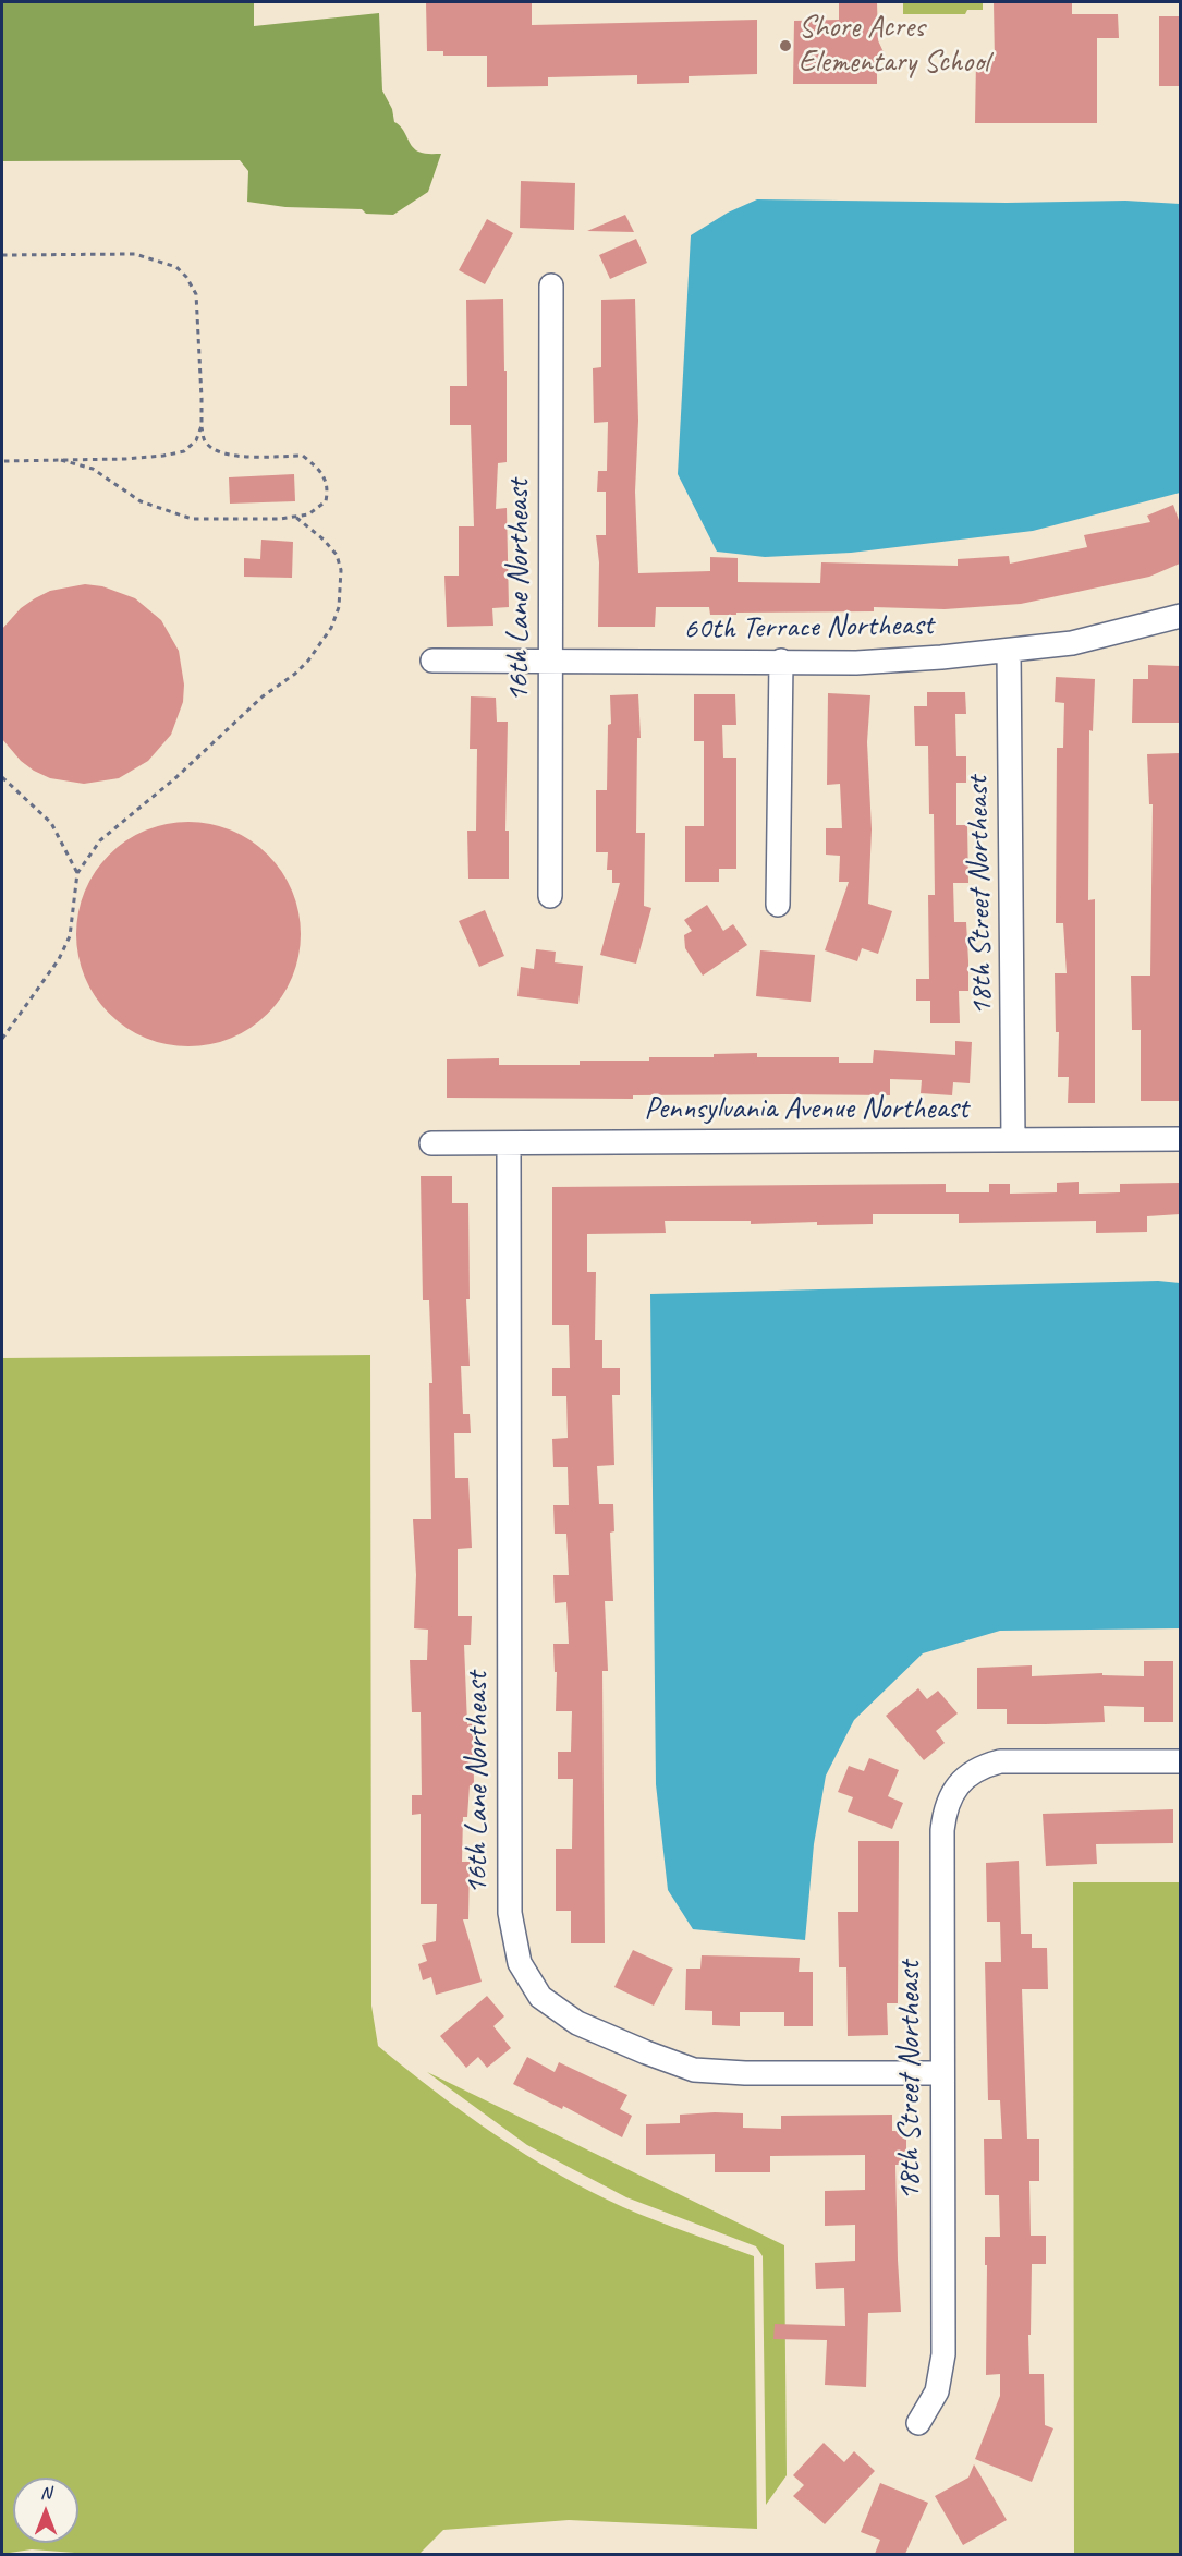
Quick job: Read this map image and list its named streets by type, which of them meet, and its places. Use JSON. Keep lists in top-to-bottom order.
{
  "streets": {
    "street": [
      "16th Lane Northeast",
      "60th Terrace Northeast",
      "18th Street Northeast",
      "Pennsylvania Avenue Northeast"
    ]
  },
  "crossings": [
    ["16th Lane Northeast", "60th Terrace Northeast"],
    ["16th Lane Northeast", "18th Street Northeast"],
    ["16th Lane Northeast", "Pennsylvania Avenue Northeast"],
    ["60th Terrace Northeast", "18th Street Northeast"],
    ["18th Street Northeast", "Pennsylvania Avenue Northeast"]
  ],
  "places": ["Shore Acres Elementary School"],
  "north": "top"
}
